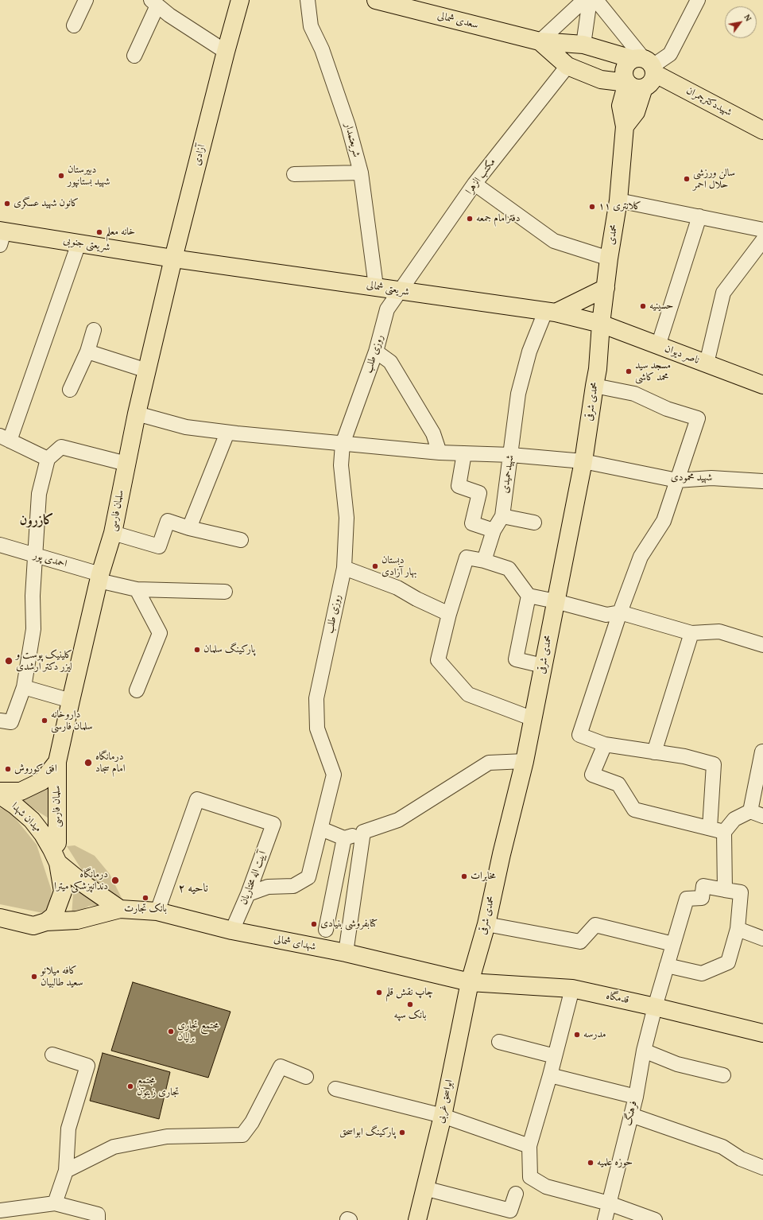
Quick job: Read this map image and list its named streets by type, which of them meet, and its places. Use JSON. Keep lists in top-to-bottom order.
{
  "streets": {
    "main road": [
      "سعدی شمالی",
      "شهیددکترچمران",
      "آزادی",
      "محمدی",
      "شریعتی جنوبی",
      "شریعتی شمالی",
      "ناصر دیوان",
      "محمدی شرقی",
      "سلمان فارسی",
      "میدان شهدا",
      "شهدای شمالی",
      "قدمگاه",
      "ابواسحق غربی"
    ],
    "street": [
      "شریعتمدار",
      "مکتب الزهرا",
      "روزی طلب",
      "شهیدحمیدی",
      "شهید محمودی",
      "احمدی پور",
      "آییت اله مختاریان",
      "فرهنگ"
    ]
  },
  "crossings": [
    ["سعدی شمالی", "شهیددکترچمران"],
    ["شهیددکترچمران", "محمدی"],
    ["شریعتمدار", "شریعتی شمالی"],
    ["آزادی", "شریعتی جنوبی"],
    ["آزادی", "شریعتی شمالی"],
    ["آزادی", "سلمان فارسی"],
    ["مکتب الزهرا", "شریعتی شمالی"],
    ["مکتب الزهرا", "روزی طلب"],
    ["محمدی", "شریعتی شمالی"],
    ["محمدی", "ناصر دیوان"],
    ["محمدی", "محمدی شرقی"],
    ["شریعتی جنوبی", "شریعتی شمالی"],
    ["شریعتی جنوبی", "سلمان فارسی"],
    ["شریعتی شمالی", "روزی طلب"],
    ["شریعتی شمالی", "ناصر دیوان"],
    ["شریعتی شمالی", "محمدی شرقی"],
    ["شریعتی شمالی", "شهیدحمیدی"],
    ["شریعتی شمالی", "سلمان فارسی"],
    ["روزی طلب", "شهید محمودی"],
    ["روزی طلب", "آییت اله مختاریان"],
    ["ناصر دیوان", "محمدی شرقی"],
    ["محمدی شرقی", "شهید محمودی"],
    ["محمدی شرقی", "شهدای شمالی"],
    ["محمدی شرقی", "قدمگاه"],
    ["محمدی شرقی", "ابواسحق غربی"],
    ["شهیدحمیدی", "شهید محمودی"],
    ["شهید محمودی", "سلمان فارسی"],
    ["سلمان فارسی", "احمدی پور"],
    ["سلمان فارسی", "میدان شهدا"],
    ["آییت اله مختاریان", "شهدای شمالی"],
    ["شهدای شمالی", "قدمگاه"],
    ["شهدای شمالی", "ابواسحق غربی"],
    ["قدمگاه", "ابواسحق غربی"],
    ["قدمگاه", "فرهنگ"]
  ],
  "districts": ["کازرون", "ناحیه ۲"],
  "places": [
    "دبیرستان شهید بستانپور",
    "سالن ورزشی حلال احمر",
    "کانون شهید عسگری",
    "کلانتری ۱۱",
    "دفترامام جمعه",
    "خانه معلم",
    "حسینیه",
    "مسجد سید محمد کاشی",
    "دبستان بهار آزادی",
    "پارکینگ سلمان",
    "کلینیک پوست و لیزر دکتر ارشدی",
    "داروخانه سلمان فارسی",
    "درمانگاه امام سجاد",
    "افق کوروش",
    "مخابرات",
    "درمانگاه دندانپزشکی میترا",
    "بانک تجارت",
    "کتابفروشی بنیادی",
    "کافه میلانو سعید طالبیان",
    "چاپ نقش قلم",
    "بانک سپه",
    "مجتمع تجاری برلیان",
    "مدرسه",
    "مجتمع تجاری زیتون",
    "پارکینگ ابواسحق",
    "حوزه علمیه"
  ],
  "north": "top right"
}
